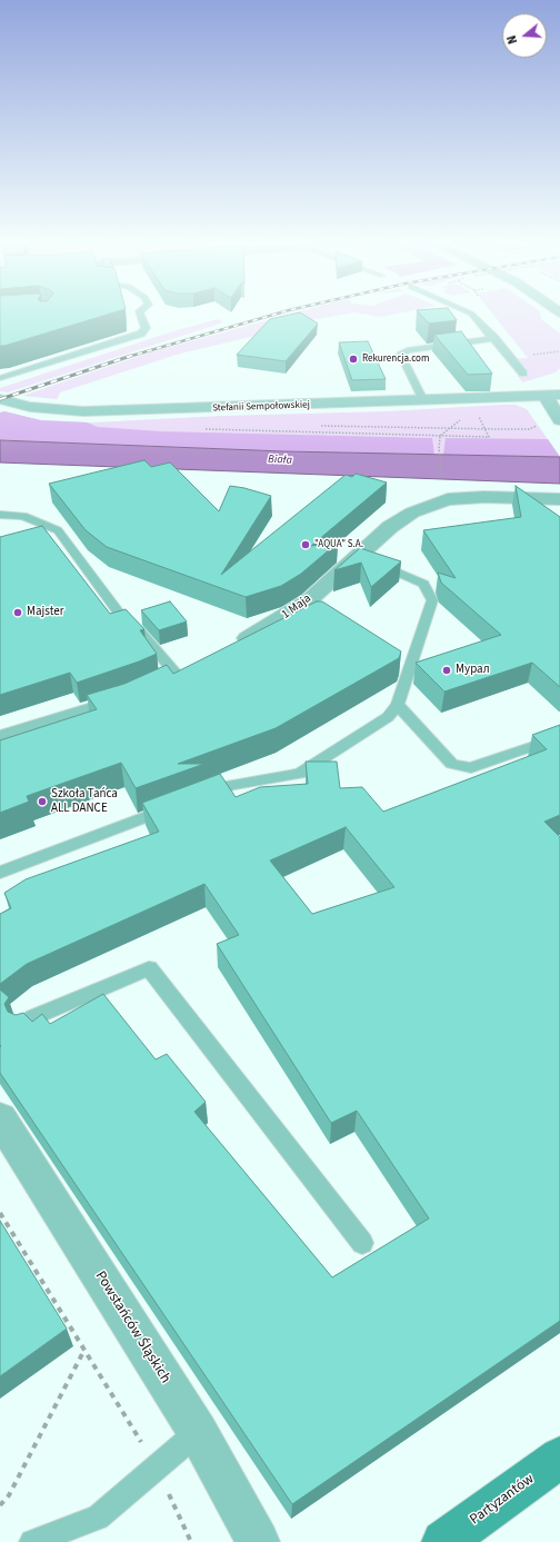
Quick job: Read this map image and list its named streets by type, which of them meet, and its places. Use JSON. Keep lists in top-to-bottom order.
{
  "streets": {
    "main road": ["Partyzantów"],
    "street": ["Stefanii Sempołowskiej", "1 Maja", "Powstańców Śląskich"]
  },
  "water": ["Biała"],
  "places": [
    "Rekurencja.com",
    "\"AQUA\" S.A.",
    "Majster",
    "Мурал",
    "Szkoła Tańca ALL DANCE"
  ],
  "north": "left"
}
